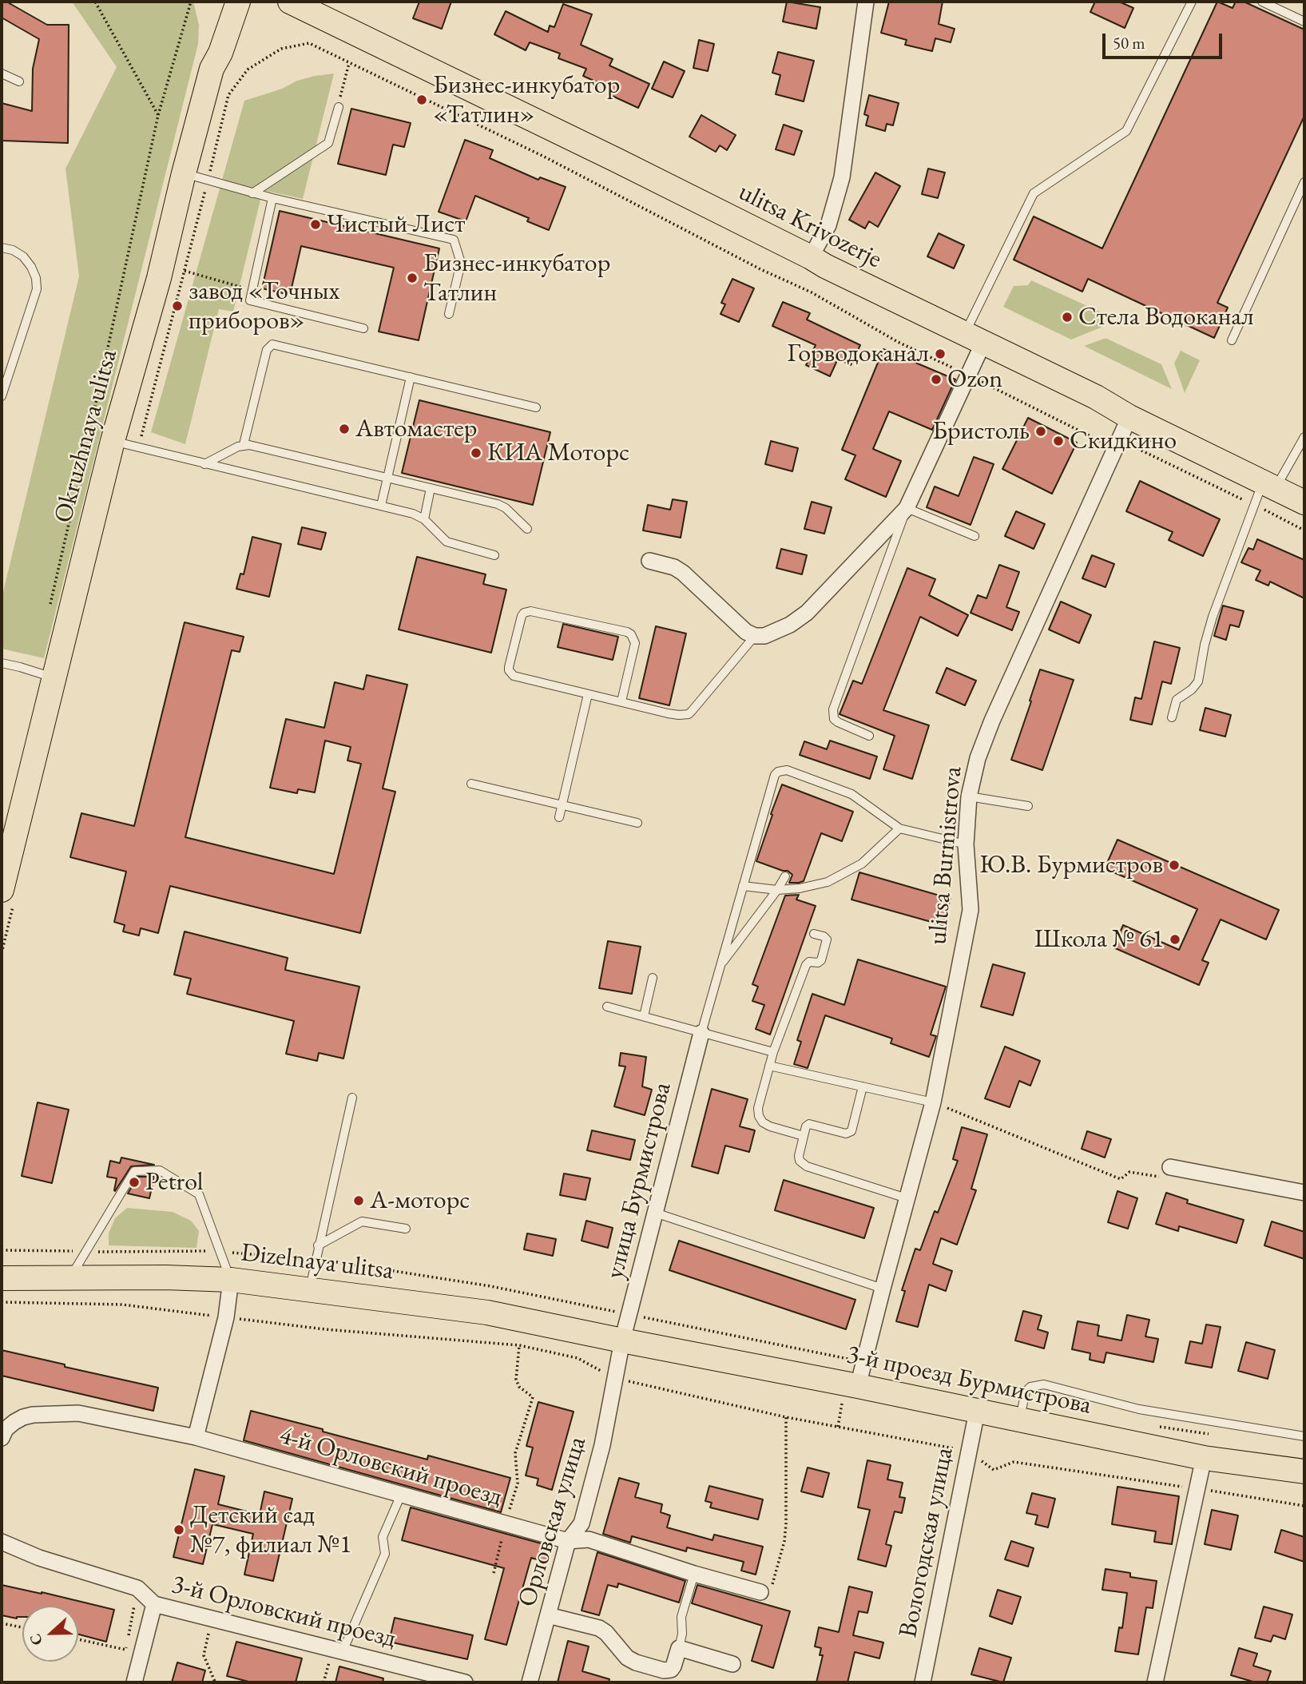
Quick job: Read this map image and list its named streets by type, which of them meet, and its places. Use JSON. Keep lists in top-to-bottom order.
{
  "streets": {
    "main road": [
      "ulitsa Krivozerje",
      "Okruzhnaya ulitsa",
      "Dizelnaya ulitsa",
      "3-й проезд Бурмистрова"
    ],
    "street": [
      "ulitsa Burmistrova",
      "улица Бурмистрова",
      "4-й Орловский проезд",
      "Орловская улица",
      "Вологодская улица",
      "3-й Орловский проезд"
    ]
  },
  "crossings": [
    ["ulitsa Krivozerje", "ulitsa Burmistrova"],
    ["ulitsa Burmistrova", "3-й проезд Бурмистрова"],
    ["улица Бурмистрова", "Dizelnaya ulitsa"],
    ["улица Бурмистрова", "3-й проезд Бурмистрова"],
    ["улица Бурмистрова", "Орловская улица"],
    ["Dizelnaya ulitsa", "3-й проезд Бурмистрова"],
    ["Dizelnaya ulitsa", "Орловская улица"],
    ["3-й проезд Бурмистрова", "Орловская улица"],
    ["3-й проезд Бурмистрова", "Вологодская улица"],
    ["4-й Орловский проезд", "Орловская улица"]
  ],
  "places": [
    "Бизнес-инкубатор «Татлин»",
    "Чистый Лист",
    "Бизнес-инкубатор Татлин",
    "завод «Точных приборов»",
    "Стела Водоканал",
    "Горводоканал",
    "Ozon",
    "Автомастер",
    "Бристоль",
    "Скидкино",
    "КИА Моторс",
    "Ю.В. Бурмистров",
    "Школа № 61",
    "Petrol",
    "А-моторс",
    "Детский сад №7, филиал №1"
  ],
  "scale_bar": "50 m",
  "north": "left"
}
